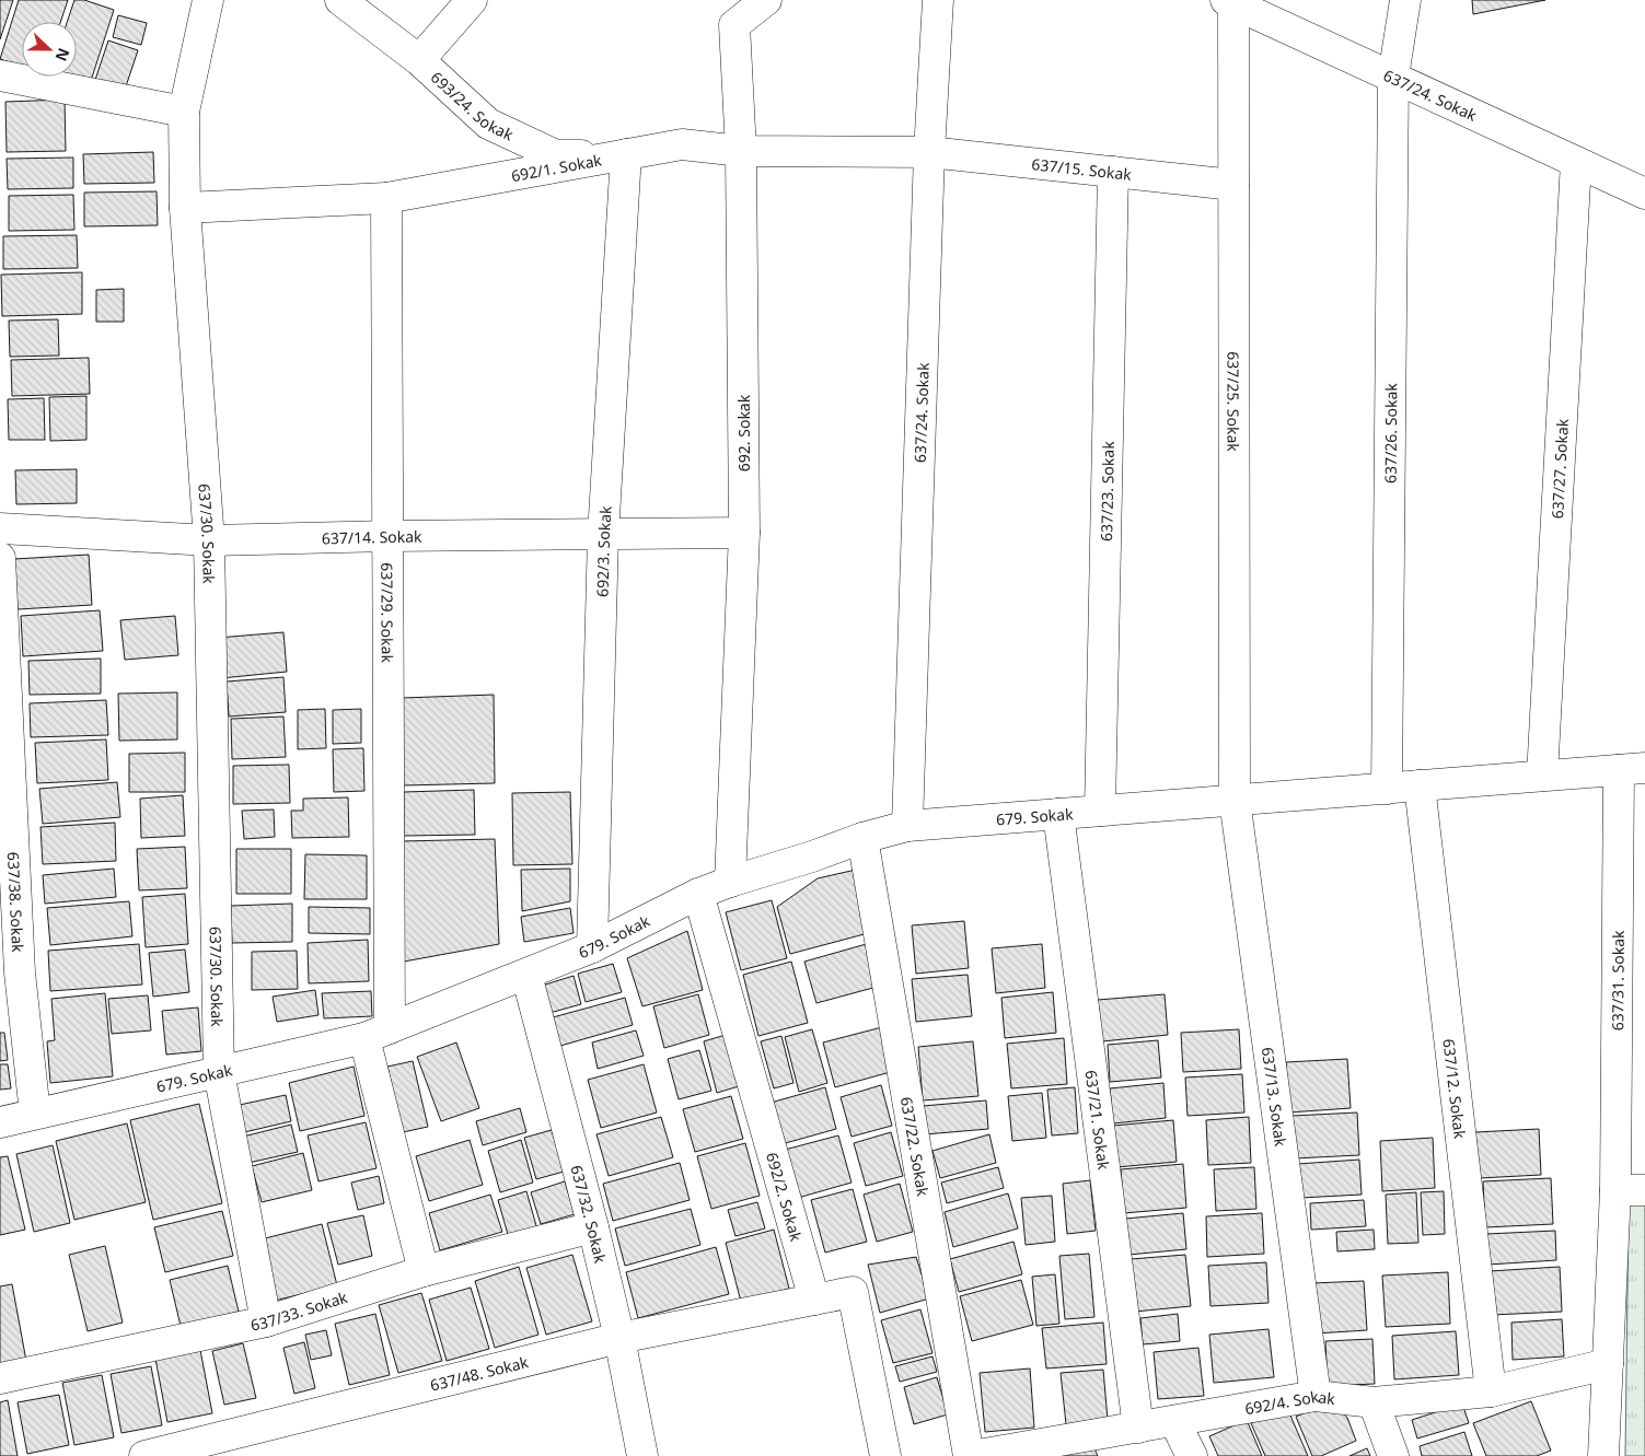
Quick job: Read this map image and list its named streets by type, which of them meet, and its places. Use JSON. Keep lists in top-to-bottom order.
{
  "streets": {
    "street": [
      "637/24. Sokak",
      "693/24. Sokak",
      "692/1. Sokak",
      "637/15. Sokak",
      "637/25. Sokak",
      "692. Sokak",
      "637/26. Sokak",
      "637/27. Sokak",
      "637/23. Sokak",
      "637/30. Sokak",
      "637/14. Sokak",
      "692/3. Sokak",
      "637/29. Sokak",
      "679. Sokak",
      "637/38. Sokak",
      "637/31. Sokak",
      "637/12. Sokak",
      "637/13. Sokak",
      "637/21. Sokak",
      "637/22. Sokak",
      "692/2. Sokak",
      "637/32. Sokak",
      "637/33. Sokak",
      "637/48. Sokak",
      "692/4. Sokak"
    ]
  },
  "crossings": [
    ["637/24. Sokak", "692/1. Sokak"],
    ["637/24. Sokak", "637/15. Sokak"],
    ["637/24. Sokak", "637/25. Sokak"],
    ["637/24. Sokak", "637/26. Sokak"],
    ["637/24. Sokak", "637/27. Sokak"],
    ["637/24. Sokak", "679. Sokak"],
    ["693/24. Sokak", "692/1. Sokak"],
    ["693/24. Sokak", "692/3. Sokak"],
    ["692/1. Sokak", "637/15. Sokak"],
    ["692/1. Sokak", "692. Sokak"],
    ["692/1. Sokak", "637/30. Sokak"],
    ["692/1. Sokak", "692/3. Sokak"],
    ["692/1. Sokak", "637/29. Sokak"],
    ["637/15. Sokak", "637/25. Sokak"],
    ["637/15. Sokak", "637/23. Sokak"],
    ["637/25. Sokak", "679. Sokak"],
    ["637/25. Sokak", "637/13. Sokak"],
    ["692. Sokak", "637/14. Sokak"],
    ["692. Sokak", "679. Sokak"],
    ["637/26. Sokak", "679. Sokak"],
    ["637/27. Sokak", "679. Sokak"],
    ["637/23. Sokak", "679. Sokak"],
    ["637/30. Sokak", "637/14. Sokak"],
    ["637/30. Sokak", "679. Sokak"],
    ["637/30. Sokak", "637/33. Sokak"],
    ["637/14. Sokak", "692/3. Sokak"],
    ["637/14. Sokak", "637/29. Sokak"],
    ["692/3. Sokak", "679. Sokak"],
    ["637/29. Sokak", "679. Sokak"],
    ["637/29. Sokak", "637/33. Sokak"],
    ["679. Sokak", "637/38. Sokak"],
    ["679. Sokak", "637/31. Sokak"],
    ["679. Sokak", "637/12. Sokak"],
    ["679. Sokak", "637/13. Sokak"],
    ["679. Sokak", "637/21. Sokak"],
    ["679. Sokak", "637/22. Sokak"],
    ["679. Sokak", "692/2. Sokak"],
    ["679. Sokak", "637/32. Sokak"],
    ["637/31. Sokak", "692/4. Sokak"],
    ["637/12. Sokak", "692/4. Sokak"],
    ["637/13. Sokak", "692/4. Sokak"],
    ["637/21. Sokak", "692/4. Sokak"],
    ["637/22. Sokak", "692/4. Sokak"],
    ["692/2. Sokak", "637/48. Sokak"],
    ["637/32. Sokak", "637/33. Sokak"],
    ["637/32. Sokak", "637/48. Sokak"]
  ],
  "north": "right"
}
